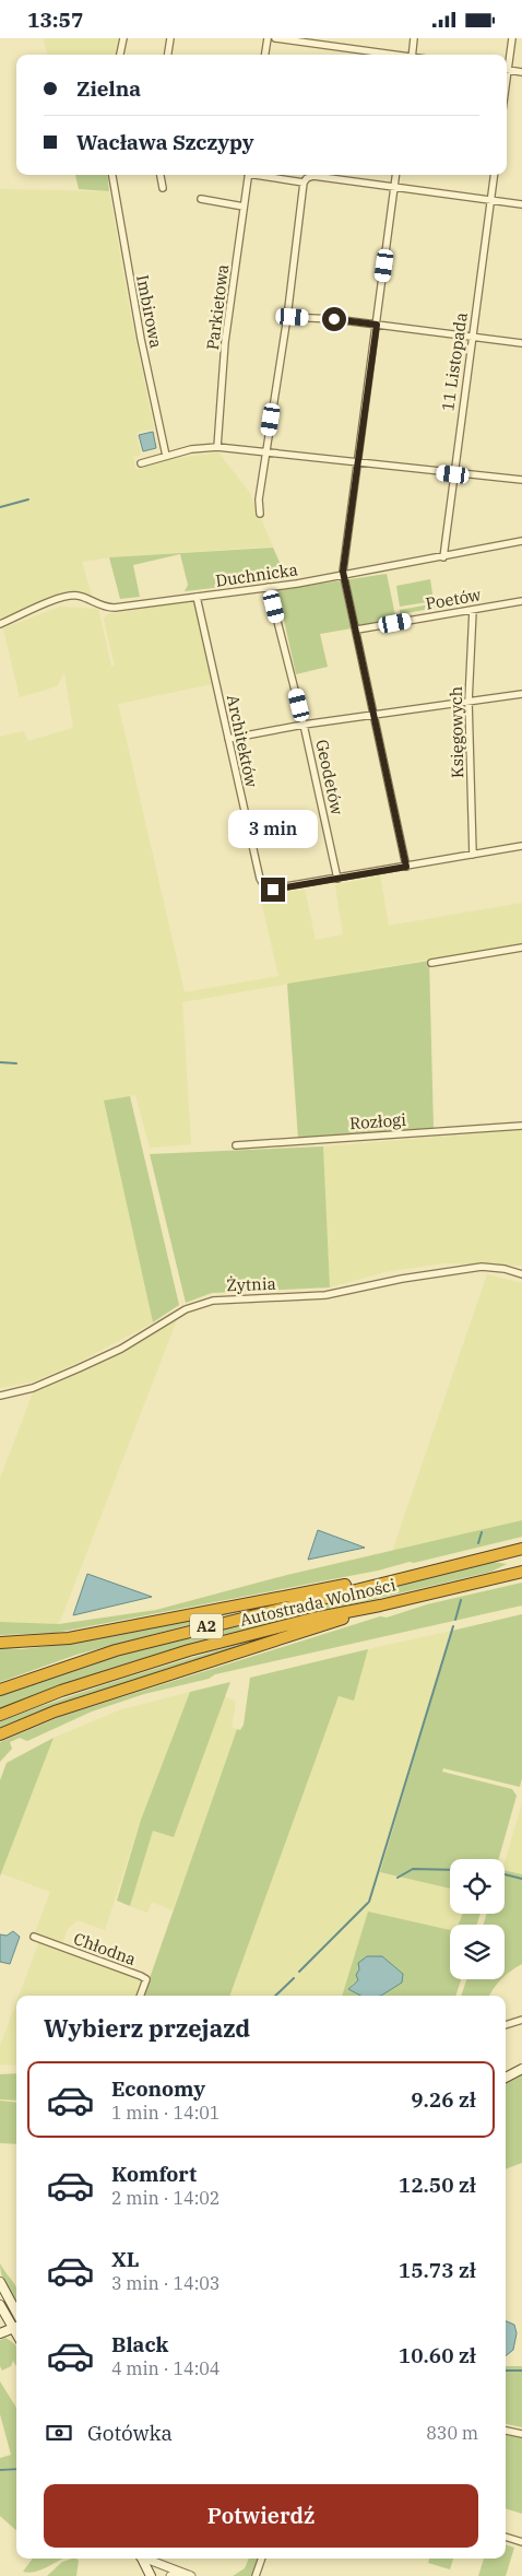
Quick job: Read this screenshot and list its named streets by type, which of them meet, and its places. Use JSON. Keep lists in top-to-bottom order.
{
  "streets": {
    "highway": ["Autostrada Wolności", "A2"],
    "street": [
      "Parkietowa",
      "Imbirowa",
      "11 Listopada",
      "Duchnicka",
      "Poetów",
      "Księgowych",
      "Architektów",
      "Geodetów",
      "Rozłogi",
      "Żytnia",
      "Chłodna"
    ]
  },
  "crossings": [
    ["11 Listopada", "Duchnicka"],
    ["Duchnicka", "Architektów"],
    ["Duchnicka", "Geodetów"],
    ["Poetów", "Księgowych"],
    ["Architektów", "Geodetów"]
  ],
  "page": {
    "status": "13:57",
    "banner": ["Zielna", "Wacława Szczypy"],
    "bubble": "3 min",
    "heading": "Wybierz przejazd",
    "list": [
      {
        "name": "Economy",
        "note": "1 min · 14:01",
        "value": "9.26 zł"
      },
      {
        "name": "Komfort",
        "note": "2 min · 14:02",
        "value": "12.50 zł"
      },
      {
        "name": "XL",
        "note": "3 min · 14:03",
        "value": "15.73 zł"
      },
      {
        "name": "Black",
        "note": "4 min · 14:04",
        "value": "10.60 zł"
      }
    ],
    "pay": ["Gotówka", "830 m"],
    "buttons": "Potwierdź"
  }
}
